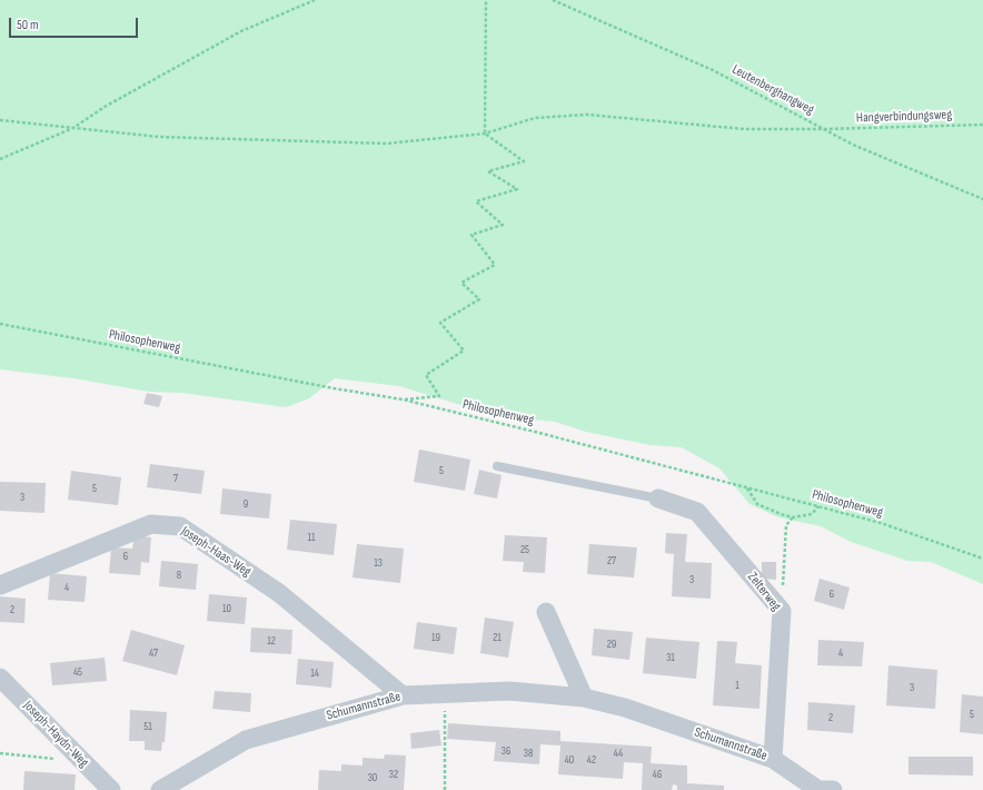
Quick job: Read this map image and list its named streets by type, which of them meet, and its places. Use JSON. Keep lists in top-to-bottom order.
{
  "streets": {
    "street": [
      "Joseph-Haas-Weg",
      "Zelterweg",
      "Schumannstraße",
      "Joseph-Haydn-Weg"
    ],
    "path": ["Leutenberghangweg", "Hangverbindungsweg", "Philosophenweg"]
  },
  "crossings": [
    ["Leutenberghangweg", "Hangverbindungsweg"],
    ["Joseph-Haas-Weg", "Schumannstraße"],
    ["Zelterweg", "Schumannstraße"]
  ],
  "house_numbers": [
    "5",
    "7",
    "5",
    "3",
    "9",
    "11",
    "25",
    "6",
    "27",
    "13",
    "8",
    "3",
    "4",
    "6",
    "10",
    "2",
    "19",
    "21",
    "12",
    "29",
    "47",
    "4",
    "31",
    "45",
    "14",
    "1",
    "3",
    "5",
    "2",
    "51",
    "36",
    "38",
    "44",
    "40",
    "42",
    "32",
    "46",
    "30"
  ],
  "scale_bar": "50 m"
}
